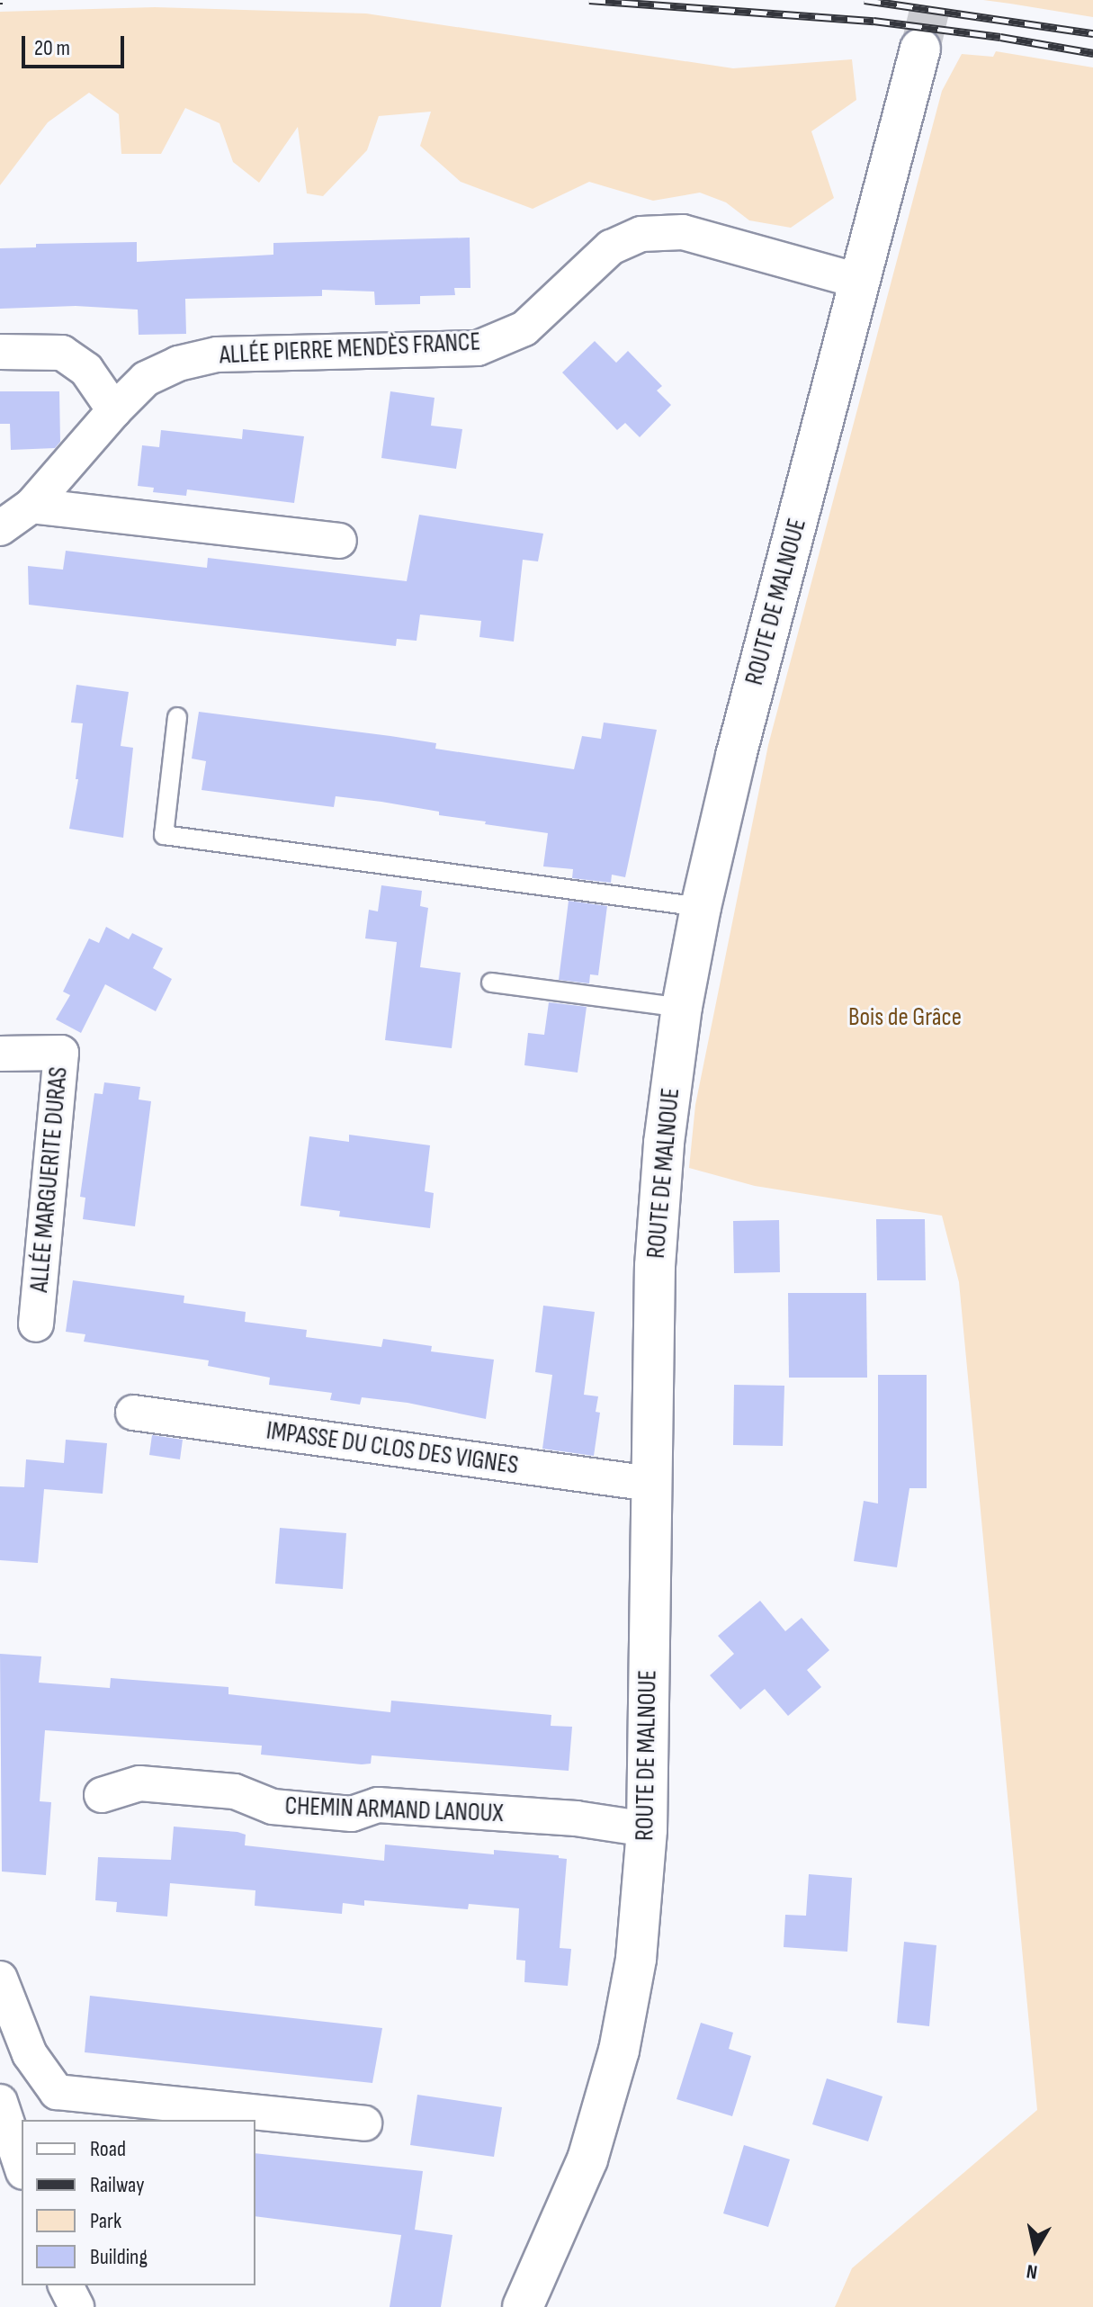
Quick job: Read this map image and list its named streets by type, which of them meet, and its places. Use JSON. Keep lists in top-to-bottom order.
{
  "streets": {
    "main road": ["ROUTE DE MALNOUE"],
    "street": [
      "ALLÉE PIERRE MENDÈS FRANCE",
      "ALLÉE MARGUERITE DURAS",
      "IMPASSE DU CLOS DES VIGNES",
      "CHEMIN ARMAND LANOUX"
    ]
  },
  "crossings": [
    ["ALLÉE PIERRE MENDÈS FRANCE", "ROUTE DE MALNOUE"],
    ["ROUTE DE MALNOUE", "IMPASSE DU CLOS DES VIGNES"],
    ["ROUTE DE MALNOUE", "CHEMIN ARMAND LANOUX"]
  ],
  "parks": ["Bois de Grâce"],
  "legend": [
    "Road",
    "Railway",
    "Park",
    "Building"
  ],
  "scale_bar": "20 m",
  "north": "bottom"
}
